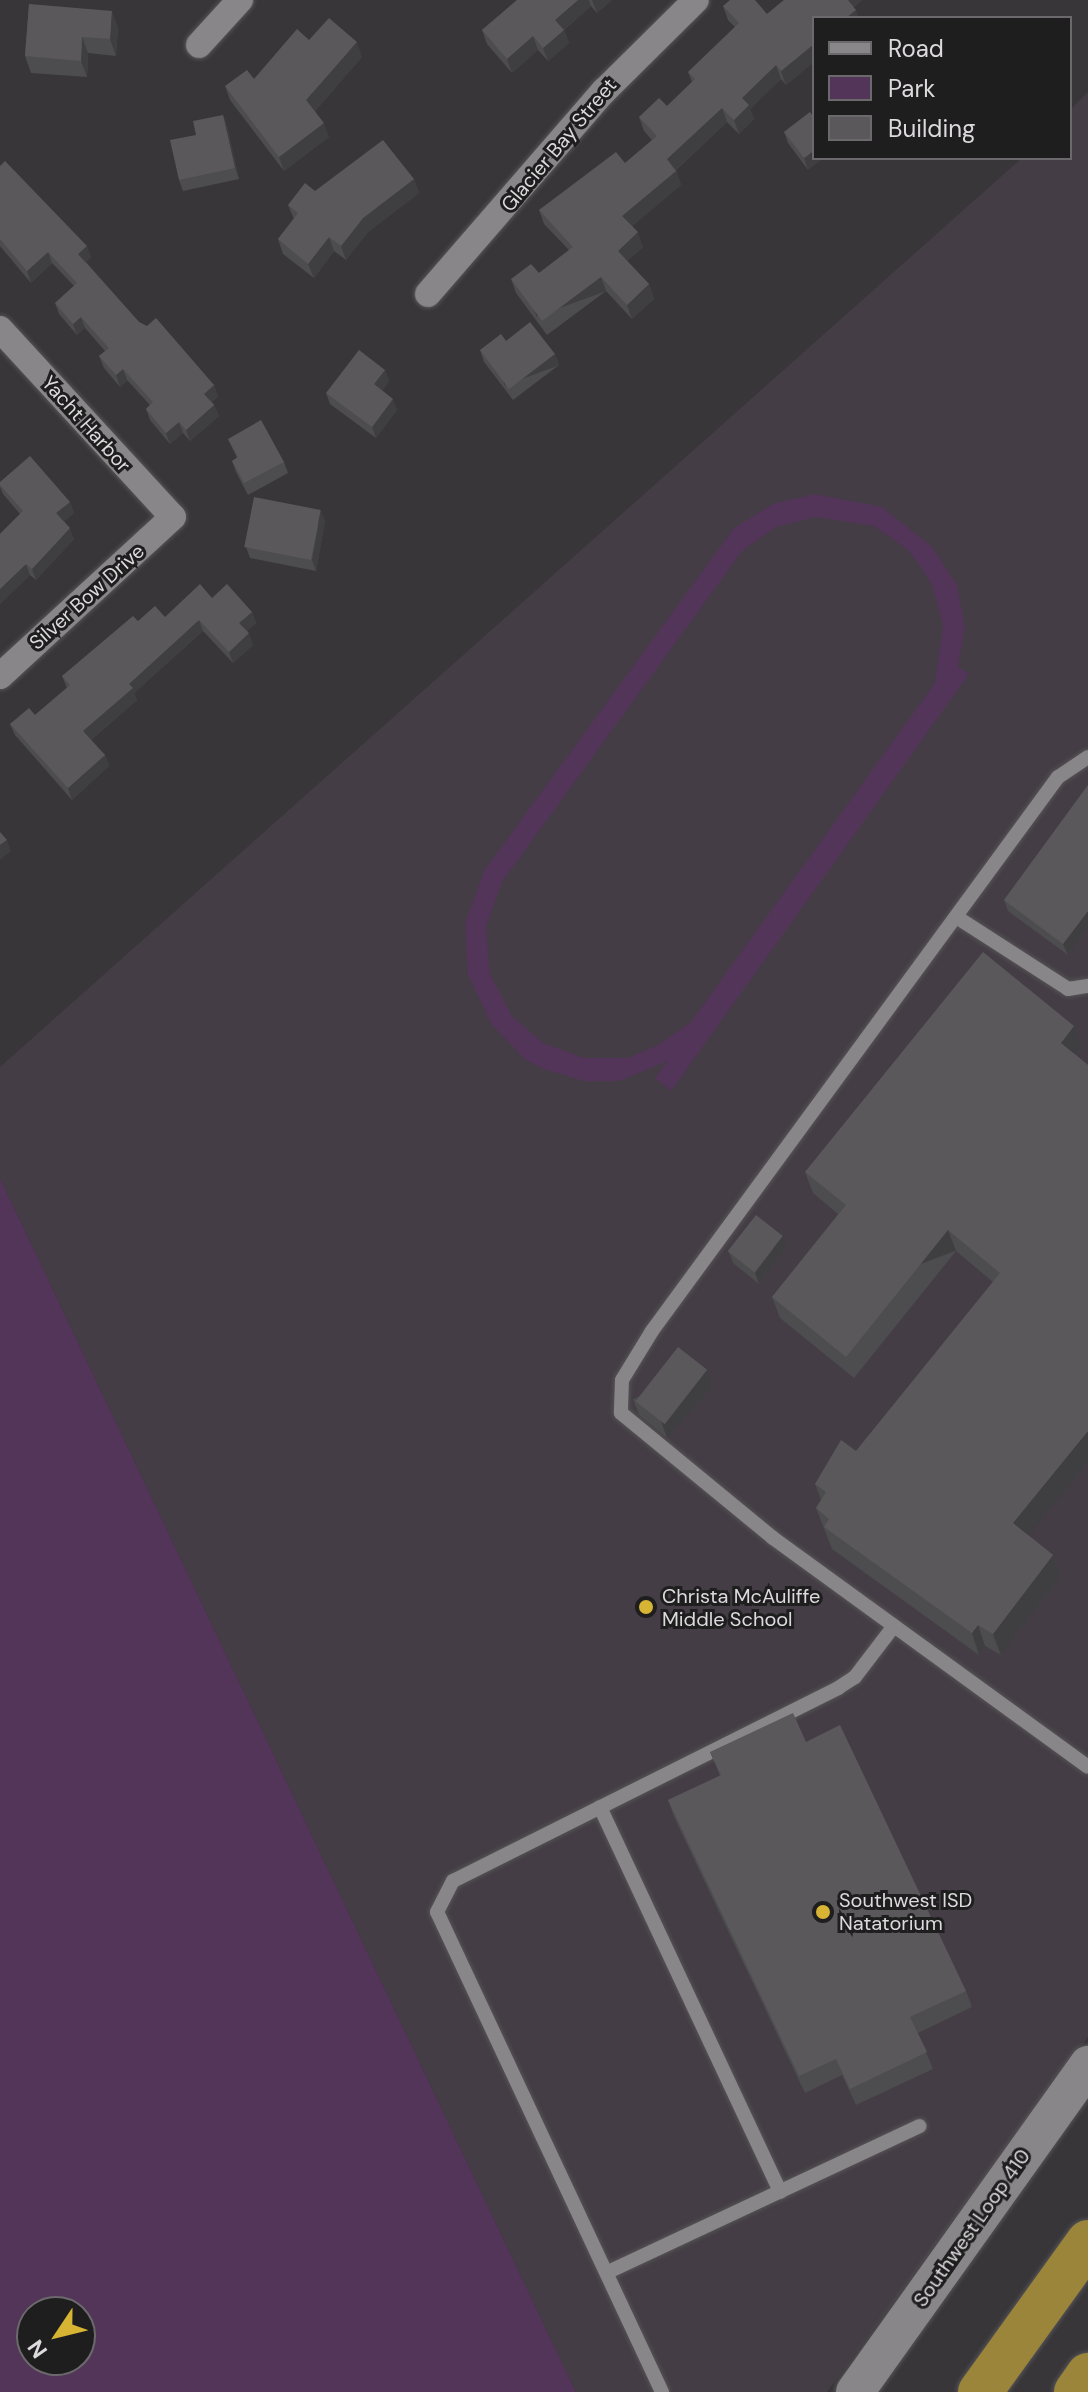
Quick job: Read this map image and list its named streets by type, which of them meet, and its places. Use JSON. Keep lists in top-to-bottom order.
{
  "streets": {
    "main road": ["Southwest Loop 410"],
    "street": ["Glacier Bay Street", "Yacht Harbor", "Silver Bow Drive"]
  },
  "crossings": [
    ["Yacht Harbor", "Silver Bow Drive"]
  ],
  "places": ["Christa McAuliffe Middle School", "Southwest ISD Natatorium"],
  "legend": ["Road", "Park", "Building"],
  "north": "bottom left"
}
